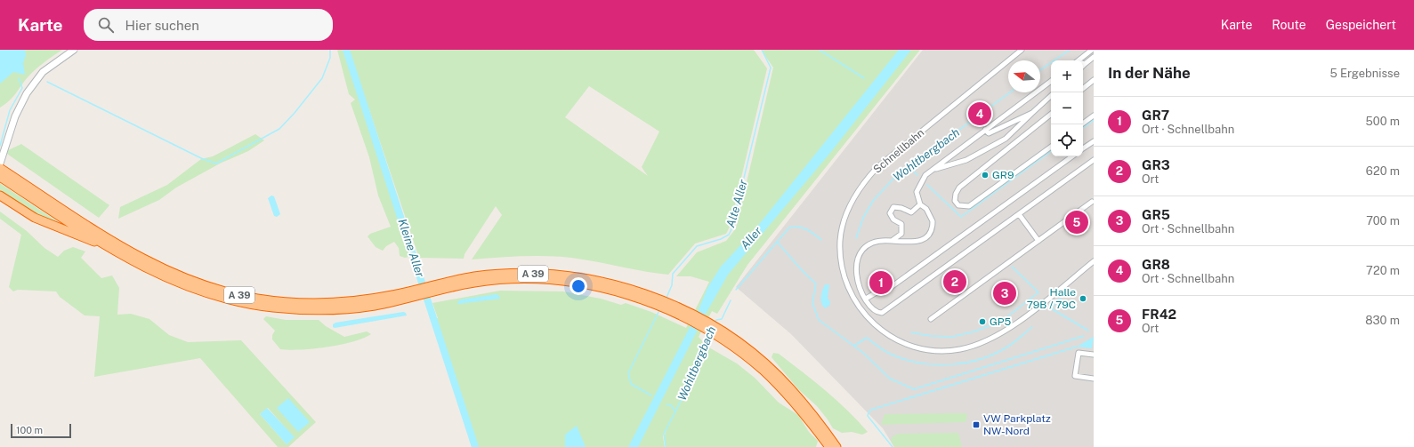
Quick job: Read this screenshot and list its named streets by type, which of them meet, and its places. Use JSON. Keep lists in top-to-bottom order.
{
  "streets": {
    "highway": ["A 39"],
    "street": ["Schnellbahn"]
  },
  "water": [
    "Wohltbergbach",
    "Alte Aller",
    "Aller",
    "Kleine Aller"
  ],
  "places": {
    "other": ["GR9", "Halle 79B / 79C", "GP5"],
    "transit": ["VW Parkplatz NW-Nord"]
  },
  "scale_bar": "100 m",
  "north": "left",
  "page": {
    "header": "Karte",
    "search": "Hier suchen",
    "nav": ["Karte", "Route", "Gespeichert"],
    "heading": ["In der Nähe", "5 Ergebnisse"],
    "map_buttons": ["+", "−"],
    "list": [
      {
        "mark": "1",
        "name": "GR7",
        "note": "Ort · Schnellbahn",
        "value": "500 m"
      },
      {
        "mark": "2",
        "name": "GR3",
        "note": "Ort",
        "value": "620 m"
      },
      {
        "mark": "3",
        "name": "GR5",
        "note": "Ort · Schnellbahn",
        "value": "700 m"
      },
      {
        "mark": "4",
        "name": "GR8",
        "note": "Ort · Schnellbahn",
        "value": "720 m"
      },
      {
        "mark": "5",
        "name": "FR42",
        "note": "Ort",
        "value": "830 m"
      }
    ],
    "pins": [
      "4",
      "5",
      "2",
      "1",
      "3"
    ],
    "scale": "100 m"
  }
}
